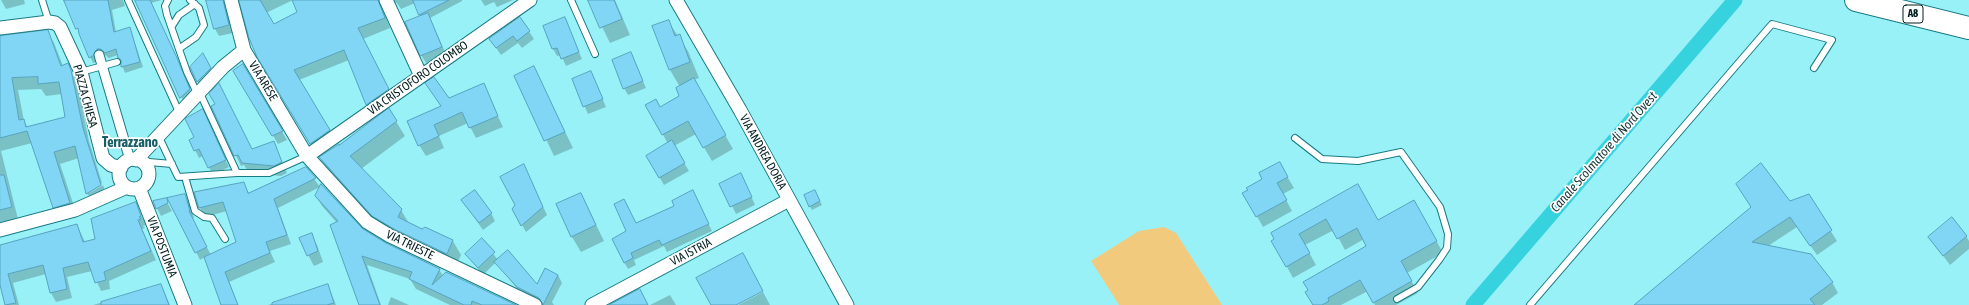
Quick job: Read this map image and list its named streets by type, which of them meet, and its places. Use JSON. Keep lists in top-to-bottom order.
{
  "streets": {
    "highway": ["A8"],
    "street": [
      "VIA CRISTOFORO COLOMBO",
      "VIA ARESE",
      "PIAZZA CHIESA",
      "VIA ANDREA DORIA",
      "VIA TRIESTE",
      "VIA POSTUMIA",
      "VIA ISTRIA"
    ]
  },
  "crossings": [
    ["VIA CRISTOFORO COLOMBO", "VIA ARESE"],
    ["VIA CRISTOFORO COLOMBO", "VIA TRIESTE"],
    ["VIA ARESE", "VIA TRIESTE"],
    ["PIAZZA CHIESA", "VIA POSTUMIA"],
    ["VIA ANDREA DORIA", "VIA ISTRIA"]
  ],
  "districts": ["Terrazzano"],
  "water": ["Canale Scolmatore di Nord Ovest"]
}
